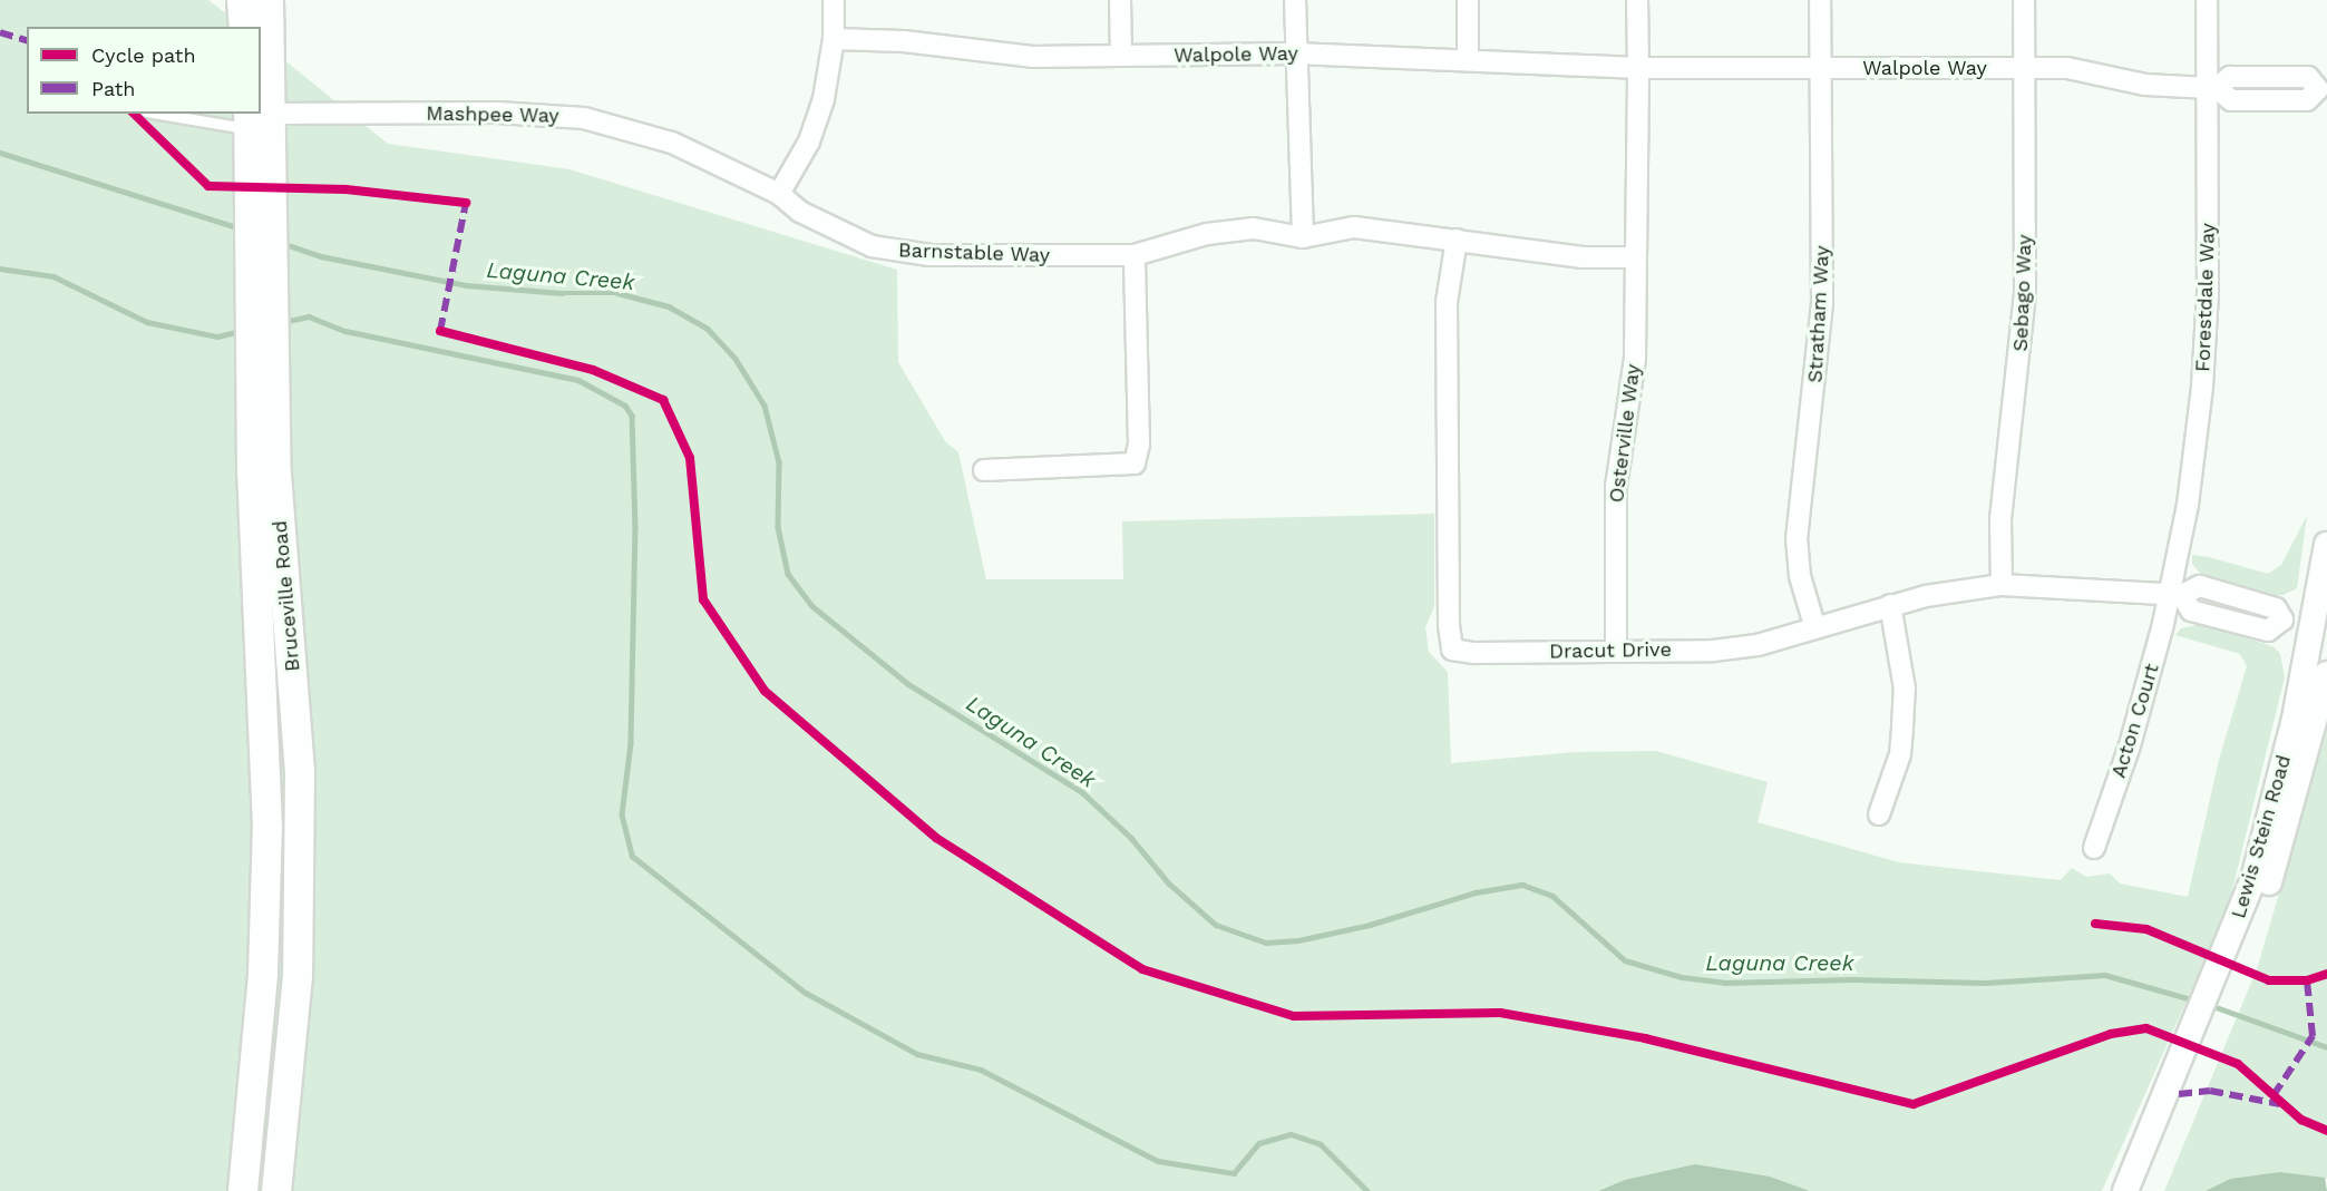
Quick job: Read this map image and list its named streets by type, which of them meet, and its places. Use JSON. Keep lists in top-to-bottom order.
{
  "streets": {
    "main road": ["Bruceville Road"],
    "street": [
      "Walpole Way",
      "Mashpee Way",
      "Barnstable Way",
      "Sebago Way",
      "Forestdale Way",
      "Stratham Way",
      "Osterville Way",
      "Dracut Drive",
      "Acton Court",
      "Lewis Stein Road"
    ]
  },
  "crossings": [
    ["Walpole Way", "Sebago Way"],
    ["Walpole Way", "Forestdale Way"],
    ["Walpole Way", "Stratham Way"],
    ["Mashpee Way", "Barnstable Way"],
    ["Mashpee Way", "Bruceville Road"],
    ["Sebago Way", "Dracut Drive"],
    ["Forestdale Way", "Dracut Drive"],
    ["Forestdale Way", "Acton Court"],
    ["Stratham Way", "Dracut Drive"],
    ["Osterville Way", "Dracut Drive"],
    ["Dracut Drive", "Acton Court"]
  ],
  "water": ["Laguna Creek"],
  "legend": ["Cycle path", "Path"]
}
